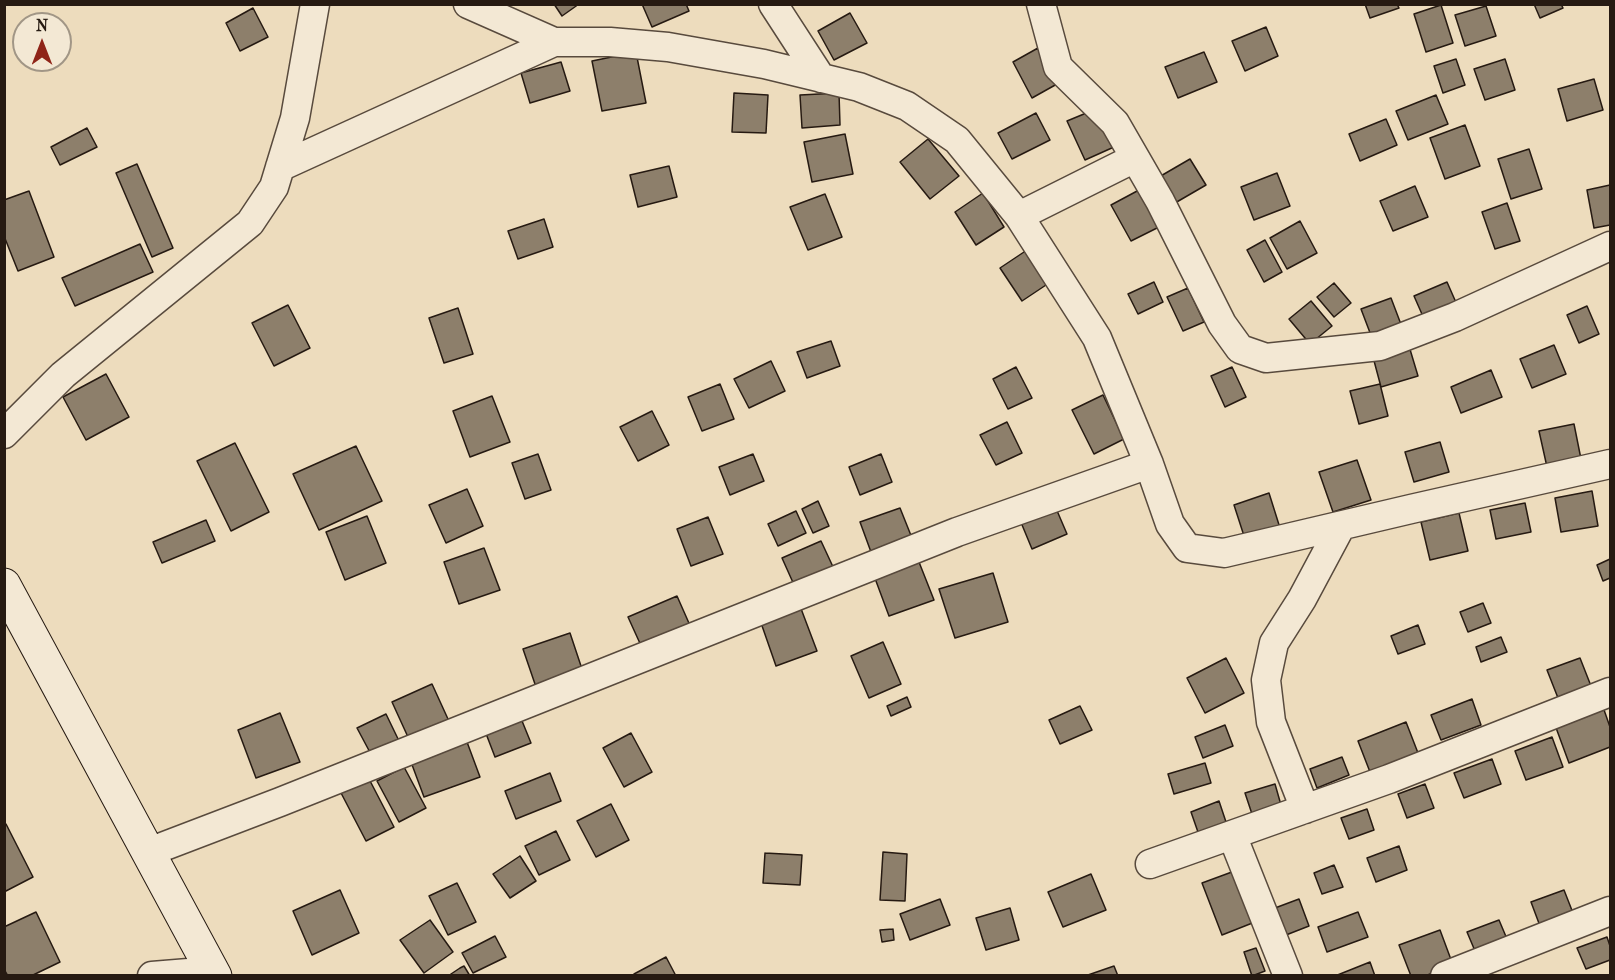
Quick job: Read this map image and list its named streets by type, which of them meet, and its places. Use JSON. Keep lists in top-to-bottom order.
{
  "north": "top"
}
